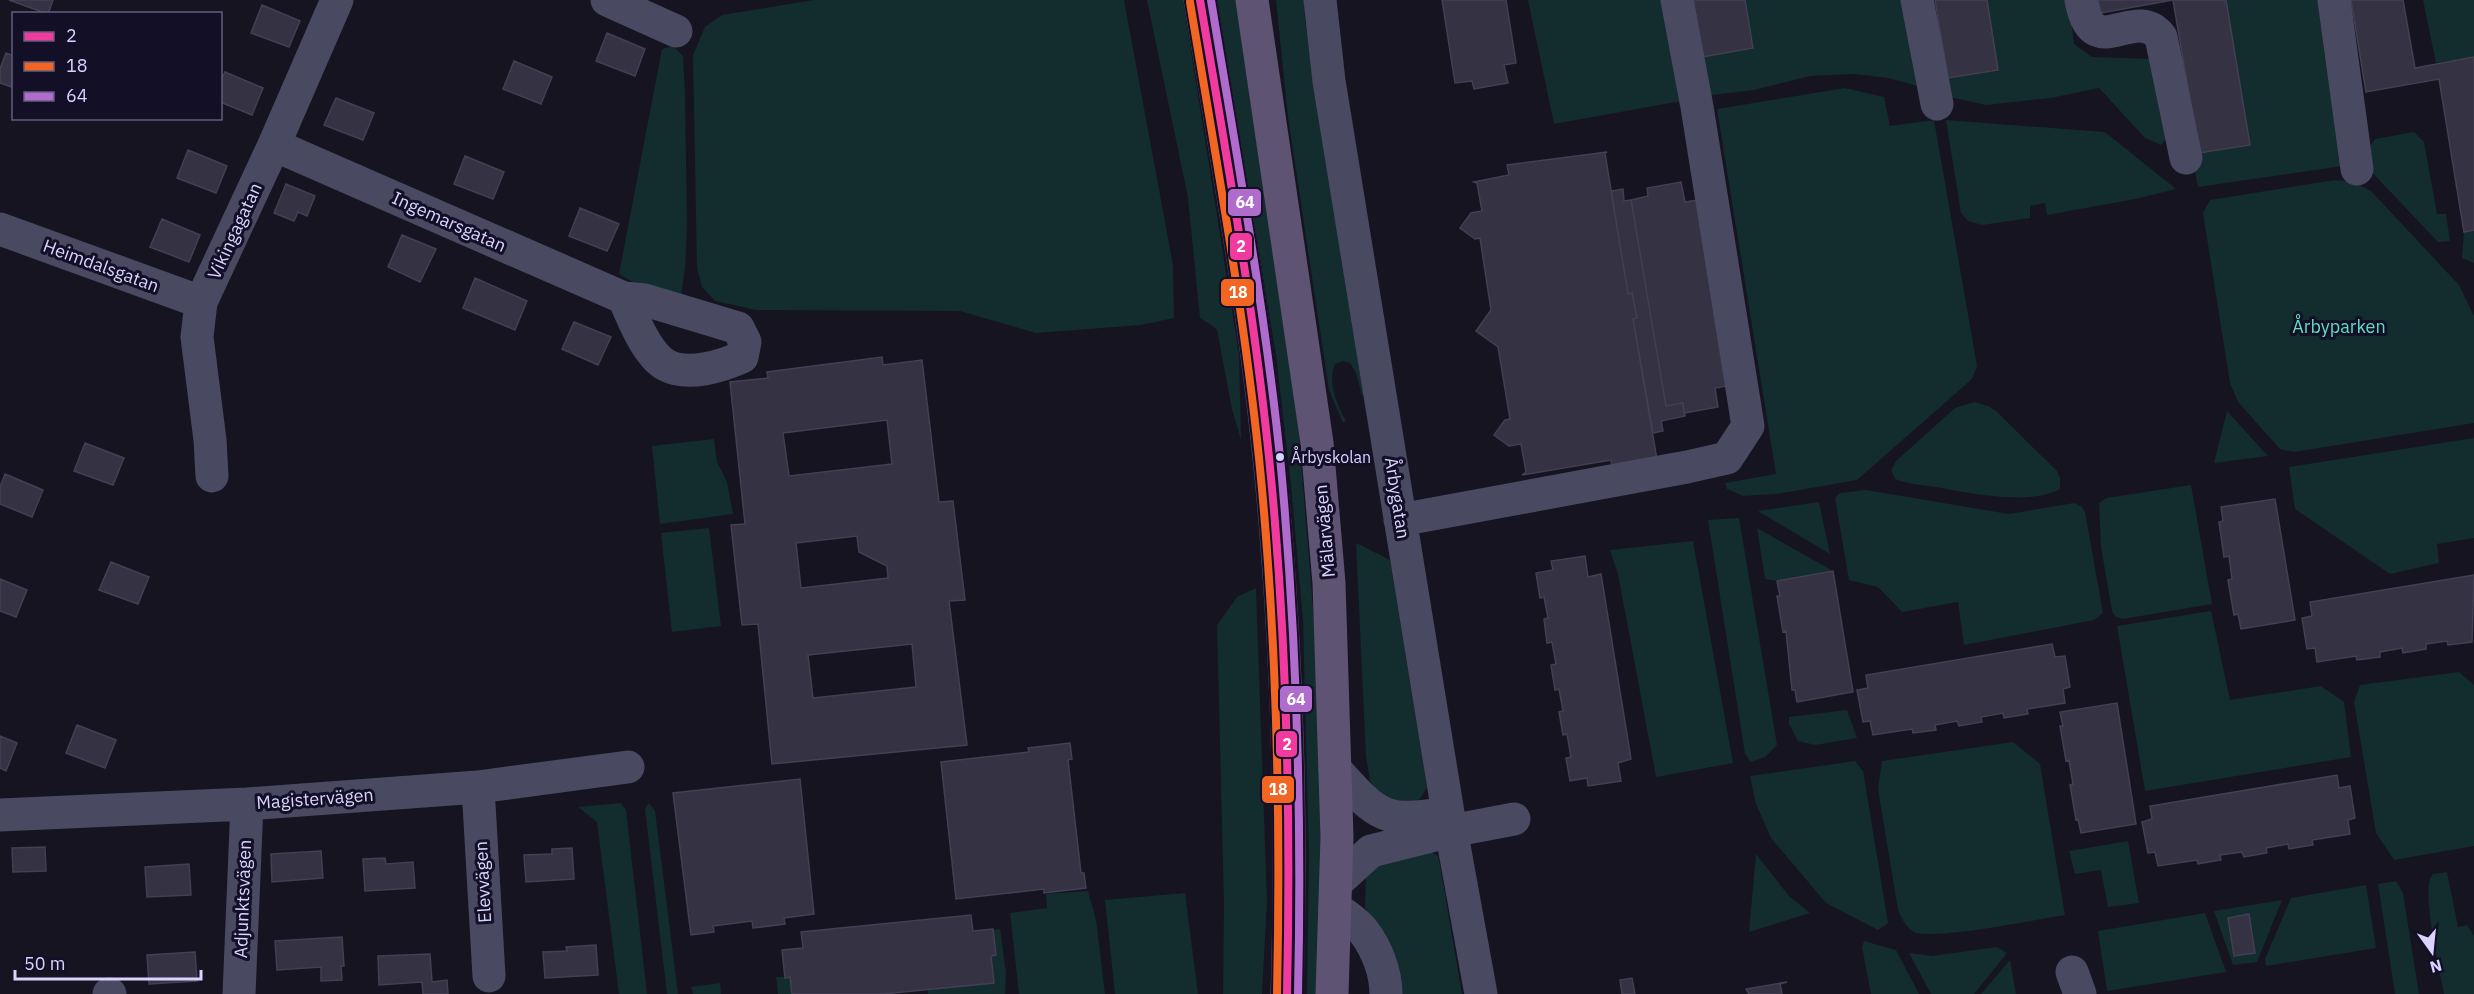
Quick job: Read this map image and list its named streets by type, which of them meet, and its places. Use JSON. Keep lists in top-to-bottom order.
{
  "streets": {
    "main road": ["Mälarvägen"],
    "street": [
      "Ingemarsgatan",
      "Vikingagatan",
      "Heimdalsgatan",
      "Årbygatan",
      "Magistervägen",
      "Elevvägen",
      "Adjunktsvägen"
    ]
  },
  "crossings": [
    ["Ingemarsgatan", "Vikingagatan"],
    ["Vikingagatan", "Heimdalsgatan"],
    ["Magistervägen", "Elevvägen"],
    ["Magistervägen", "Adjunktsvägen"]
  ],
  "parks": ["Årbyparken"],
  "places": ["Årbyskolan"],
  "lines": ["transit line 2", "transit line 64", "transit line 18"],
  "legend": ["2", "18", "64"],
  "scale_bar": "50 m",
  "north": "bottom"
}
